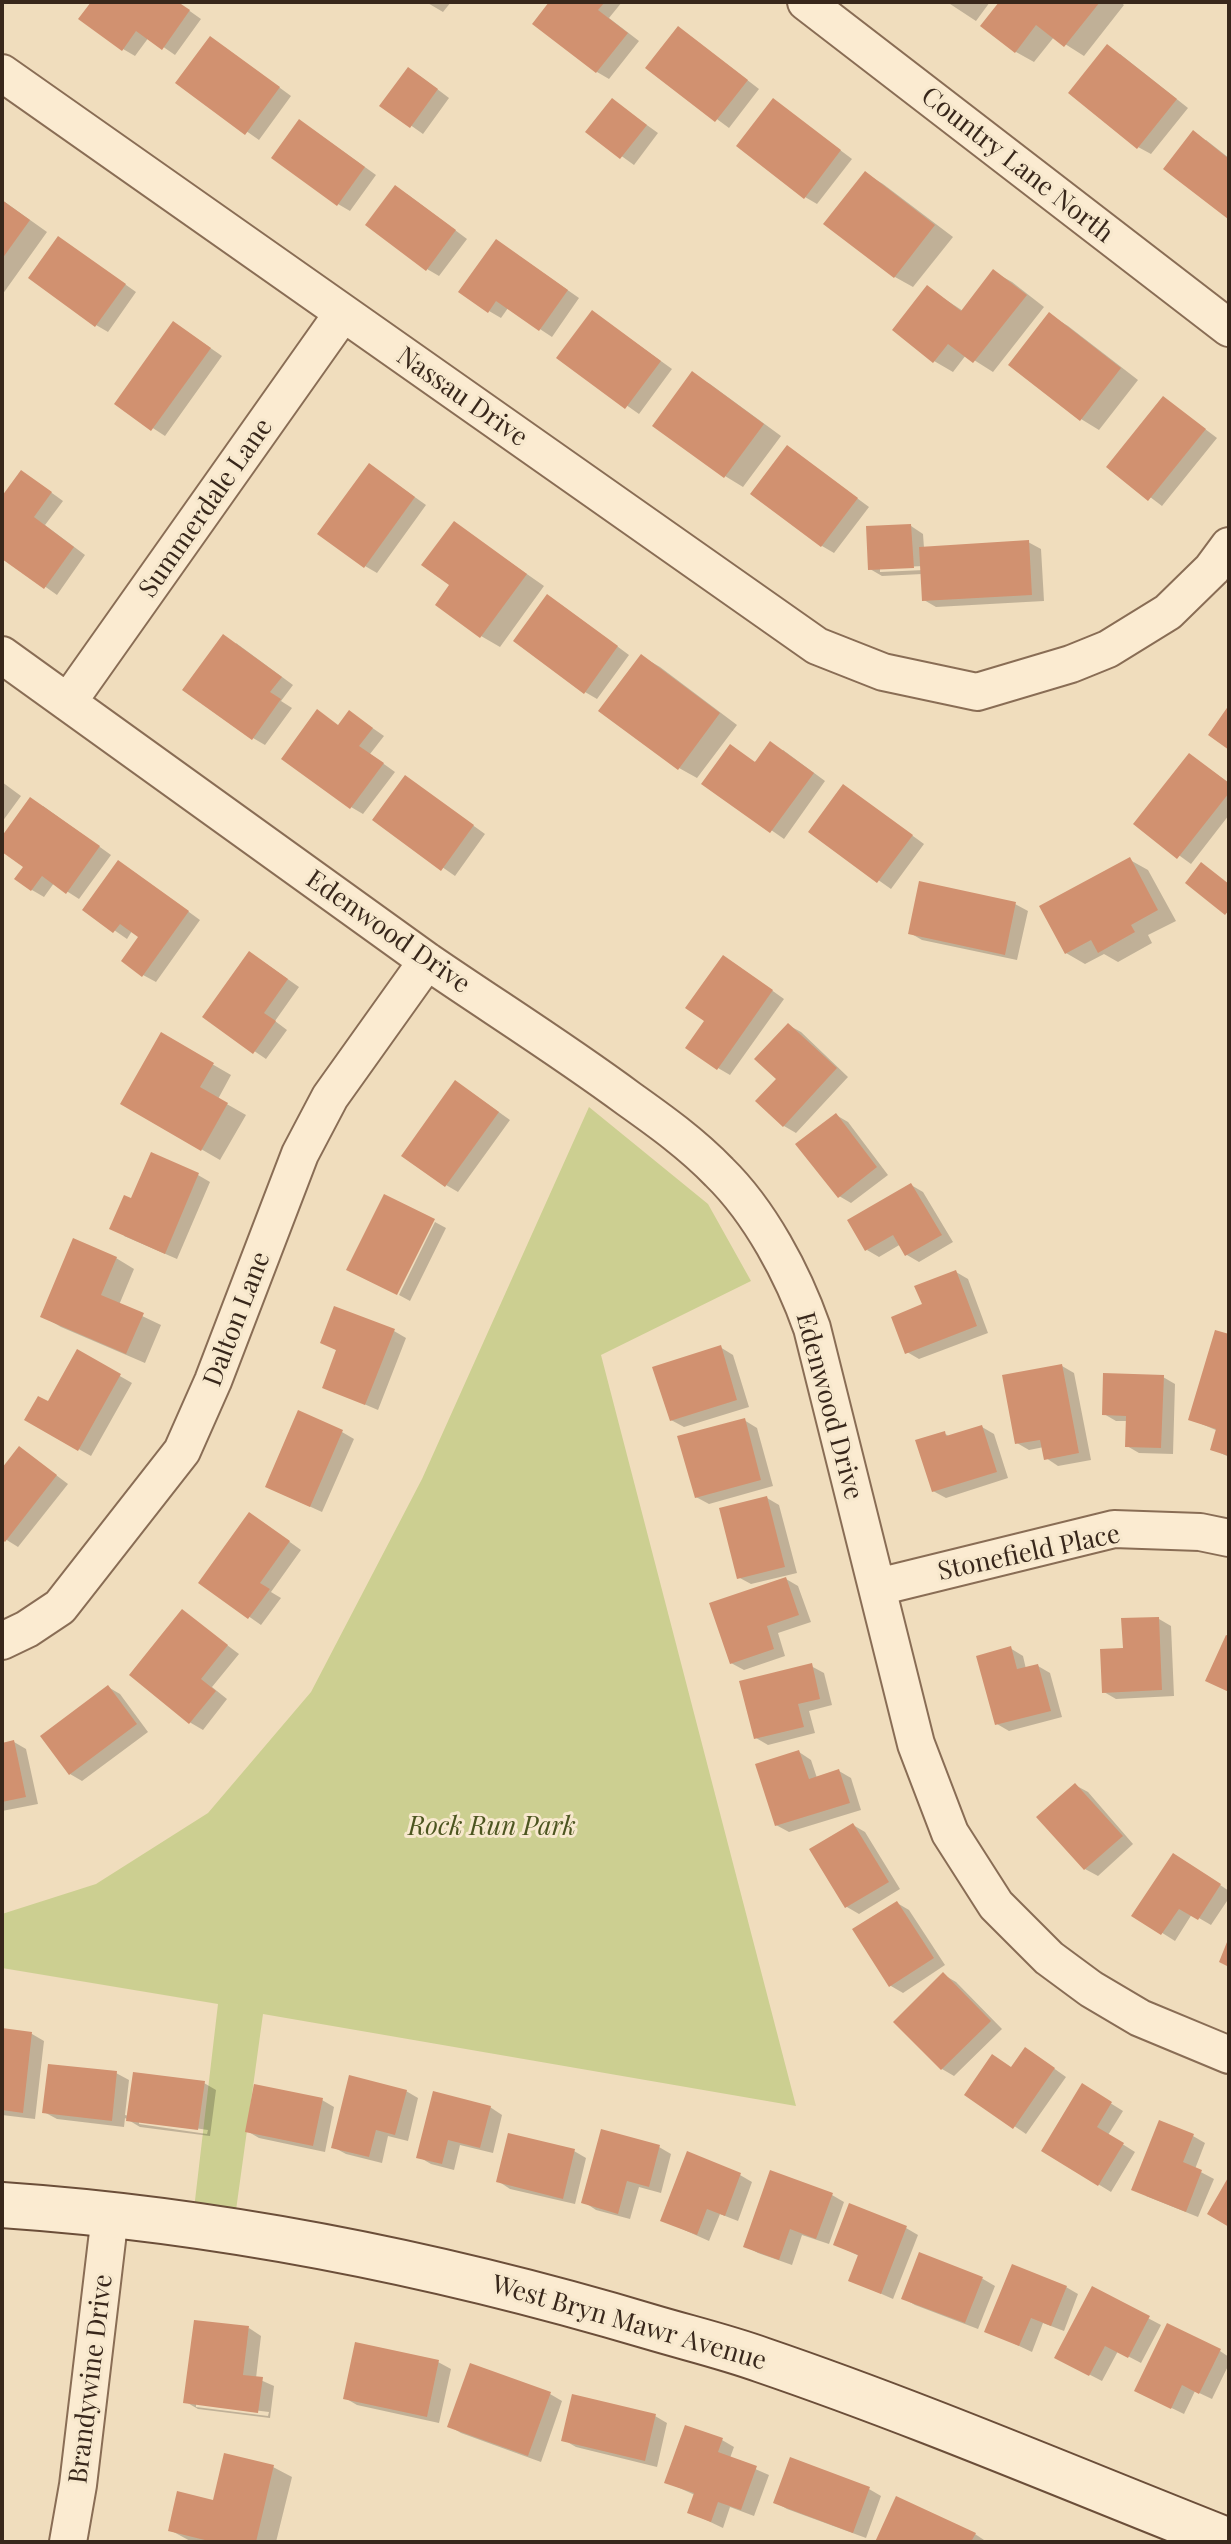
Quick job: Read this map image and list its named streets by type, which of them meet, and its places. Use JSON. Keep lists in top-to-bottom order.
{
  "streets": {
    "street": [
      "Country Lane North",
      "Nassau Drive",
      "Summerdale Lane",
      "Edenwood Drive",
      "Dalton Lane",
      "Stonefield Place",
      "West Bryn Mawr Avenue",
      "Brandywine Drive"
    ]
  },
  "crossings": [
    ["Nassau Drive", "Summerdale Lane"],
    ["Summerdale Lane", "Edenwood Drive"],
    ["Edenwood Drive", "Dalton Lane"],
    ["Edenwood Drive", "Stonefield Place"],
    ["West Bryn Mawr Avenue", "Brandywine Drive"]
  ],
  "parks": ["Rock Run Park"]
}
